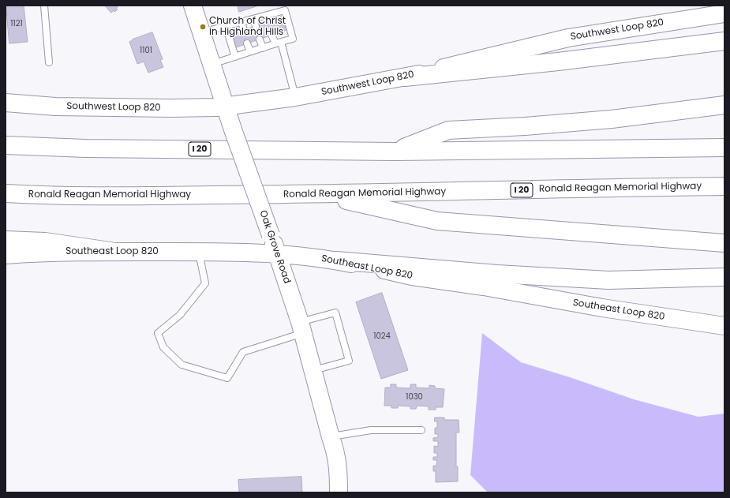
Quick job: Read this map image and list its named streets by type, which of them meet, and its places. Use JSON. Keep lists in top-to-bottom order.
{
  "streets": {
    "main road": [
      "Southwest Loop 820",
      "I 20",
      "Ronald Reagan Memorial Highway",
      "Oak Grove Road",
      "Southeast Loop 820"
    ]
  },
  "crossings": [
    ["Southwest Loop 820", "Oak Grove Road"],
    ["Oak Grove Road", "Southeast Loop 820"]
  ],
  "places": ["Church of Christ in Highland Hills"],
  "house_numbers": [
    "1121",
    "1101",
    "1024",
    "1030"
  ]
}
